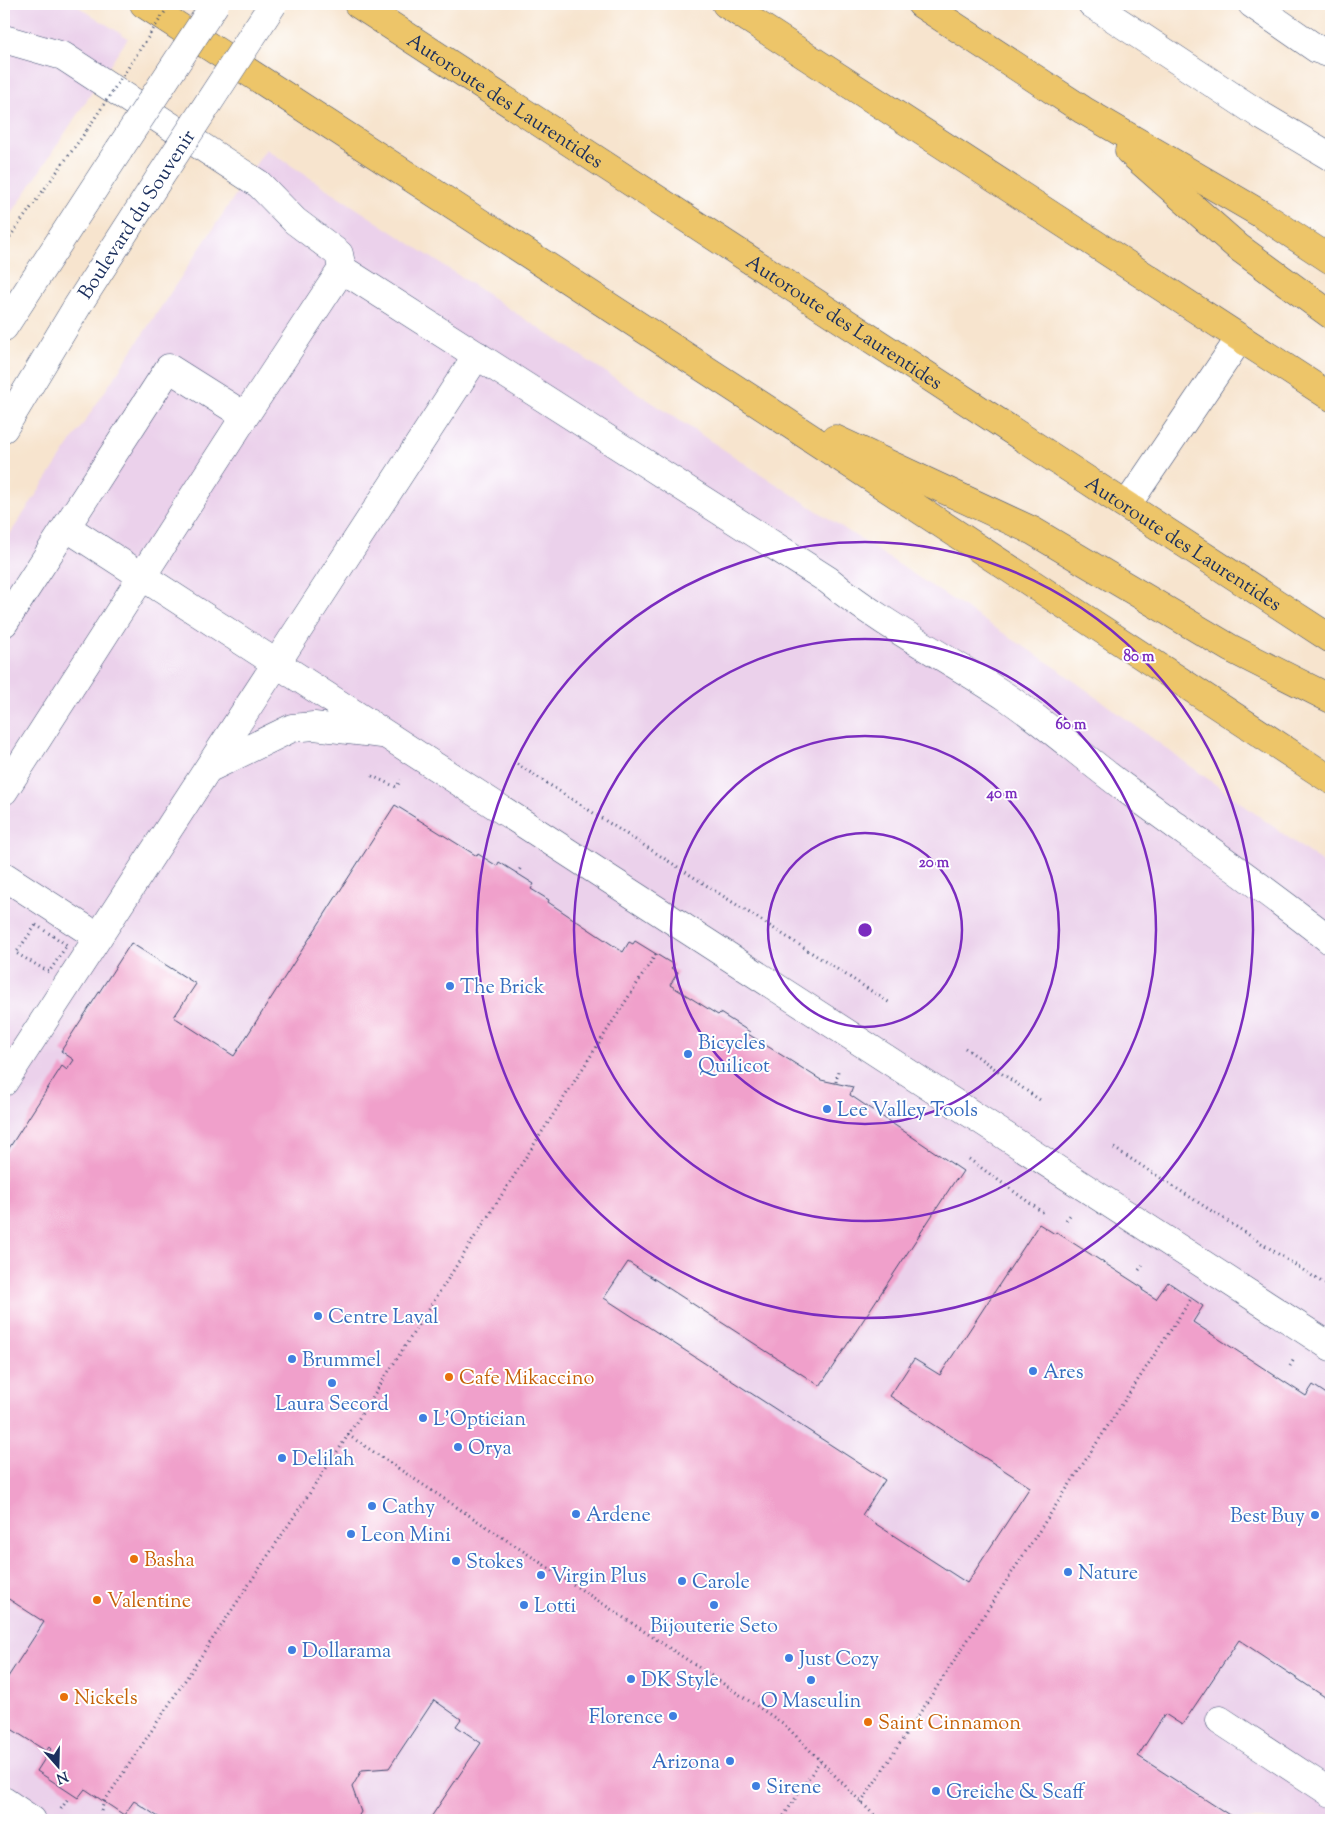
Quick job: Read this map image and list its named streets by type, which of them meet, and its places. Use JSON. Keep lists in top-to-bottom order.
{
  "streets": {
    "highway": ["Autoroute des Laurentides"],
    "street": ["Boulevard du Souvenir"]
  },
  "places": [
    "The Brick",
    "Bicycles Quilicot",
    "Lee Valley Tools",
    "Centre Laval",
    "Brummel",
    "Ares",
    "Cafe Mikaccino",
    "Laura Secord",
    "L'Optician",
    "Orya",
    "Delilah",
    "Cathy",
    "Ardene",
    "Best Buy",
    "Leon Mini",
    "Basha",
    "Stokes",
    "Nature",
    "Virgin Plus",
    "Carole",
    "Valentine",
    "Lotti",
    "Bijouterie Seto",
    "Dollarama",
    "Just Cozy",
    "DK Style",
    "O Masculin",
    "Nickels",
    "Florence",
    "Saint Cinnamon",
    "Arizona",
    "Sirene",
    "Greiche & Scaff"
  ],
  "north": "bottom",
  "rings": [
    "80 m",
    "60 m",
    "40 m",
    "20 m"
  ]
}
